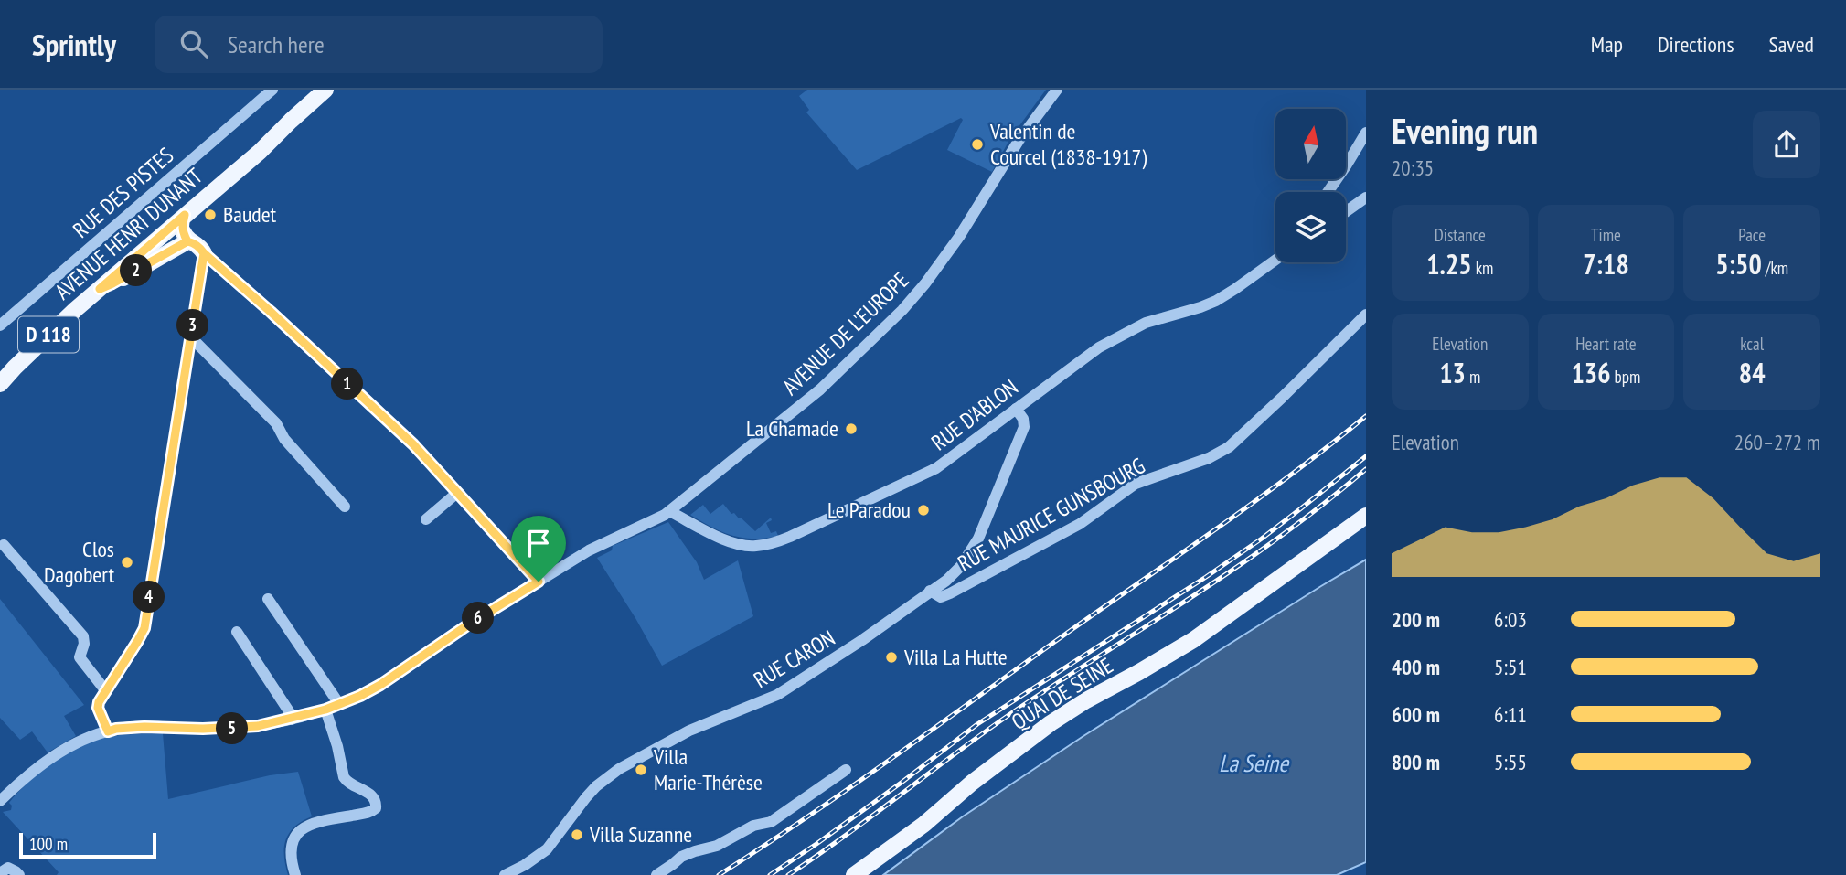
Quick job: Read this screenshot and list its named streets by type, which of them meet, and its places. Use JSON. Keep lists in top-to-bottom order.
{
  "streets": {
    "main road": ["AVENUE HENRI DUNANT", "D 118", "QUAI DE SEINE"],
    "street": [
      "RUE DES PISTES",
      "AVENUE DE L'EUROPE",
      "RUE D'ABLON",
      "RUE MAURICE GUNSBOURG",
      "RUE CARON"
    ]
  },
  "crossings": [
    ["AVENUE DE L'EUROPE", "RUE D'ABLON"],
    ["RUE D'ABLON", "RUE CARON"],
    ["RUE MAURICE GUNSBOURG", "RUE CARON"]
  ],
  "water": ["La Seine"],
  "places": [
    "Valentin de Courcel (1838-1917)",
    "Baudet",
    "La Chamade",
    "Le Paradou",
    "Clos Dagobert",
    "Villa La Hutte",
    "Villa Marie-Thérèse",
    "Villa Suzanne"
  ],
  "scale_bar": "100 m",
  "north": "top",
  "page": {
    "header": "Sprintly",
    "search": "Search here",
    "nav": ["Map", "Directions", "Saved"],
    "heading": ["Evening run", "20:35"],
    "stats": [
      ["Distance", "1.25 km"],
      ["Time", "7:18"],
      ["Pace", "5:50 /km"],
      ["Elevation", "13 m"],
      ["Heart rate", "136 bpm"],
      ["kcal", "84"]
    ],
    "pins": [
      "2",
      "3",
      "1",
      "4",
      "6",
      "5"
    ],
    "chart": ["Elevation", "260–272 m"],
    "list": [
      {
        "name": "200 m",
        "note": "6:03"
      },
      {
        "name": "400 m",
        "note": "5:51"
      },
      {
        "name": "600 m",
        "note": "6:11"
      },
      {
        "name": "800 m",
        "note": "5:55"
      }
    ],
    "scale": "100 m"
  }
}
